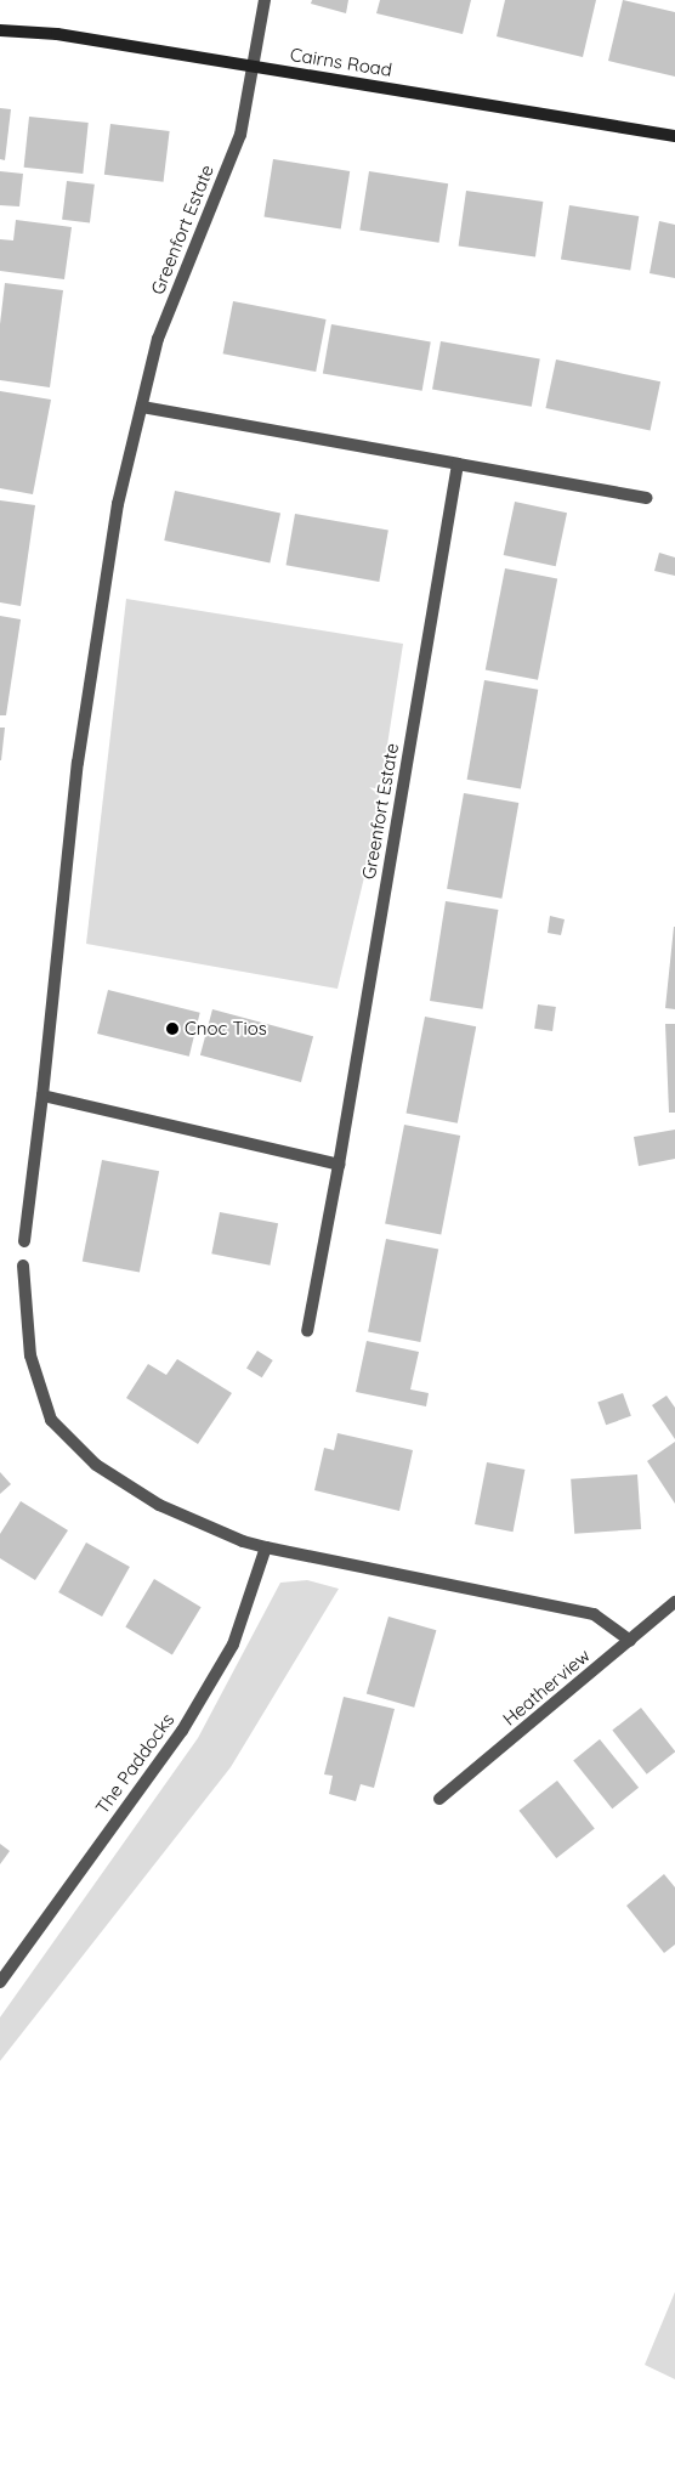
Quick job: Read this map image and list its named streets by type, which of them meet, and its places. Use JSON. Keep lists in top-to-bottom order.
{
  "streets": {
    "street": [
      "Cairns Road",
      "Greenfort Estate",
      "Heatherview",
      "The Paddocks"
    ]
  },
  "crossings": [
    ["Cairns Road", "Greenfort Estate"]
  ],
  "places": ["Cnoc Tios"]
}
